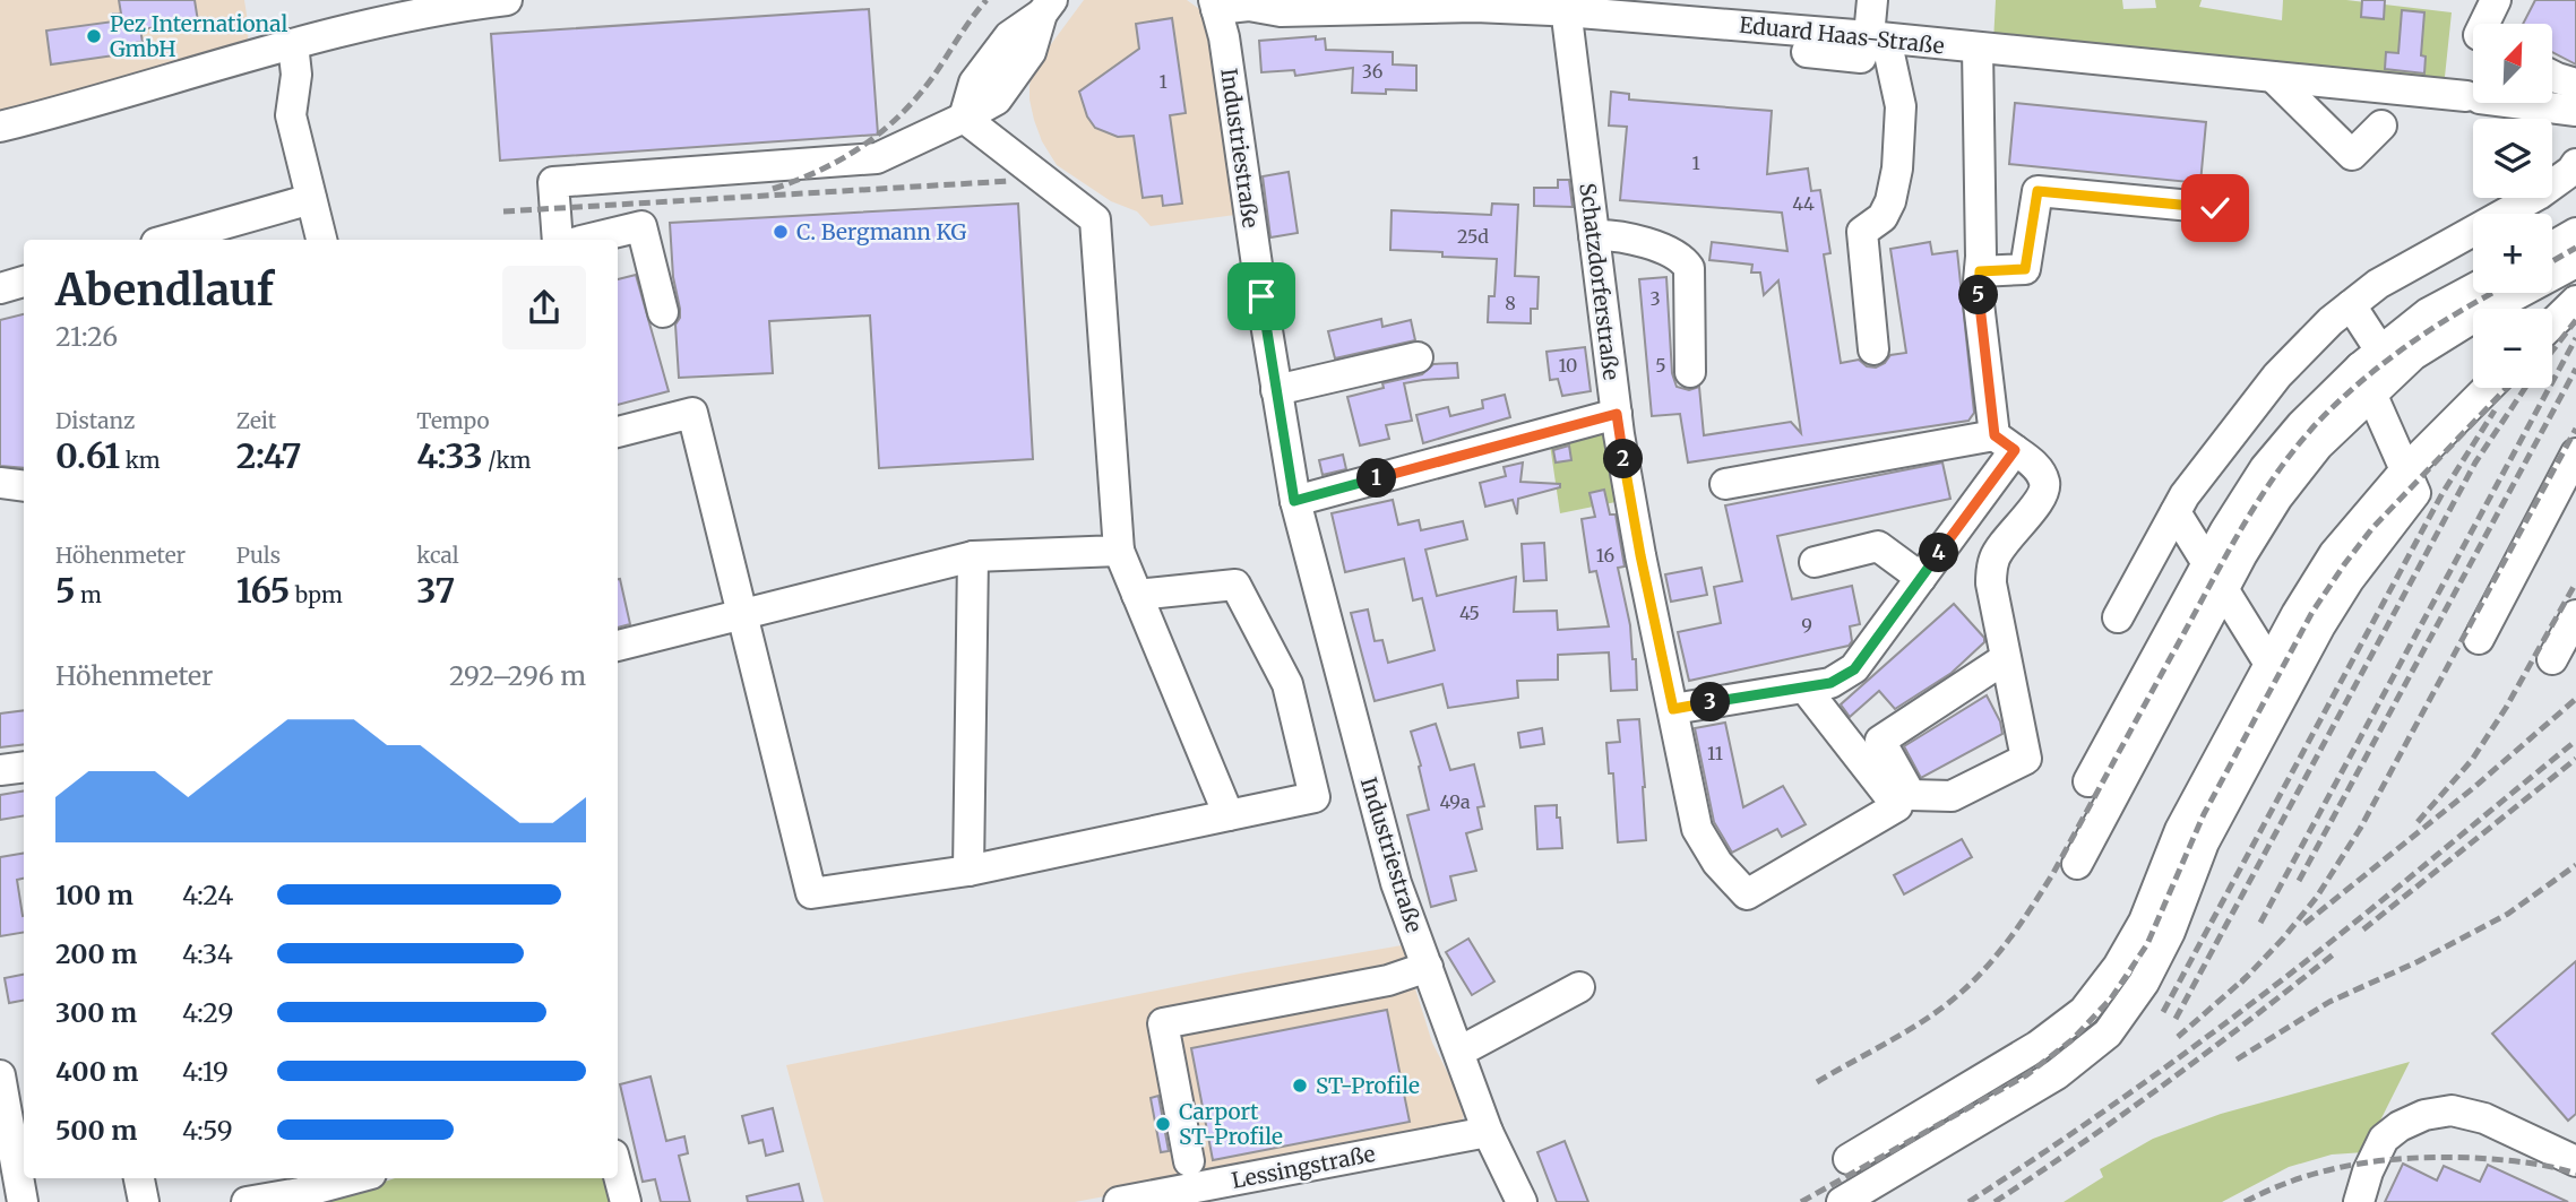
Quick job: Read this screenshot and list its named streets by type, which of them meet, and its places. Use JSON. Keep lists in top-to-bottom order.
{
  "streets": {
    "street": [
      "Eduard Haas-Straße",
      "Industriestraße",
      "Schatzdorferstraße",
      "Lessingstraße"
    ]
  },
  "crossings": [
    ["Eduard Haas-Straße", "Industriestraße"],
    ["Eduard Haas-Straße", "Schatzdorferstraße"],
    ["Industriestraße", "Lessingstraße"]
  ],
  "places": [
    "Pez International GmbH",
    "C. Bergmann KG",
    "ST-Profile",
    "Carport ST-Profile"
  ],
  "house_numbers": [
    "36",
    "1",
    "1",
    "44",
    "25d",
    "3",
    "8",
    "10",
    "5",
    "16",
    "45",
    "9",
    "11",
    "49a"
  ],
  "north": "top right",
  "page": {
    "map_buttons": ["+", "−"],
    "heading": ["Abendlauf", "21:26"],
    "pins": [
      "5",
      "2",
      "1",
      "4",
      "3"
    ],
    "stats": [
      ["Distanz", "0.61 km"],
      ["Zeit", "2:47"],
      ["Tempo", "4:33 /km"],
      ["Höhenmeter", "5 m"],
      ["Puls", "165 bpm"],
      ["kcal", "37"]
    ],
    "chart": ["Höhenmeter", "292–296 m"],
    "list": [
      {
        "name": "100 m",
        "note": "4:24"
      },
      {
        "name": "200 m",
        "note": "4:34"
      },
      {
        "name": "300 m",
        "note": "4:29"
      },
      {
        "name": "400 m",
        "note": "4:19"
      },
      {
        "name": "500 m",
        "note": "4:59"
      }
    ]
  }
}
